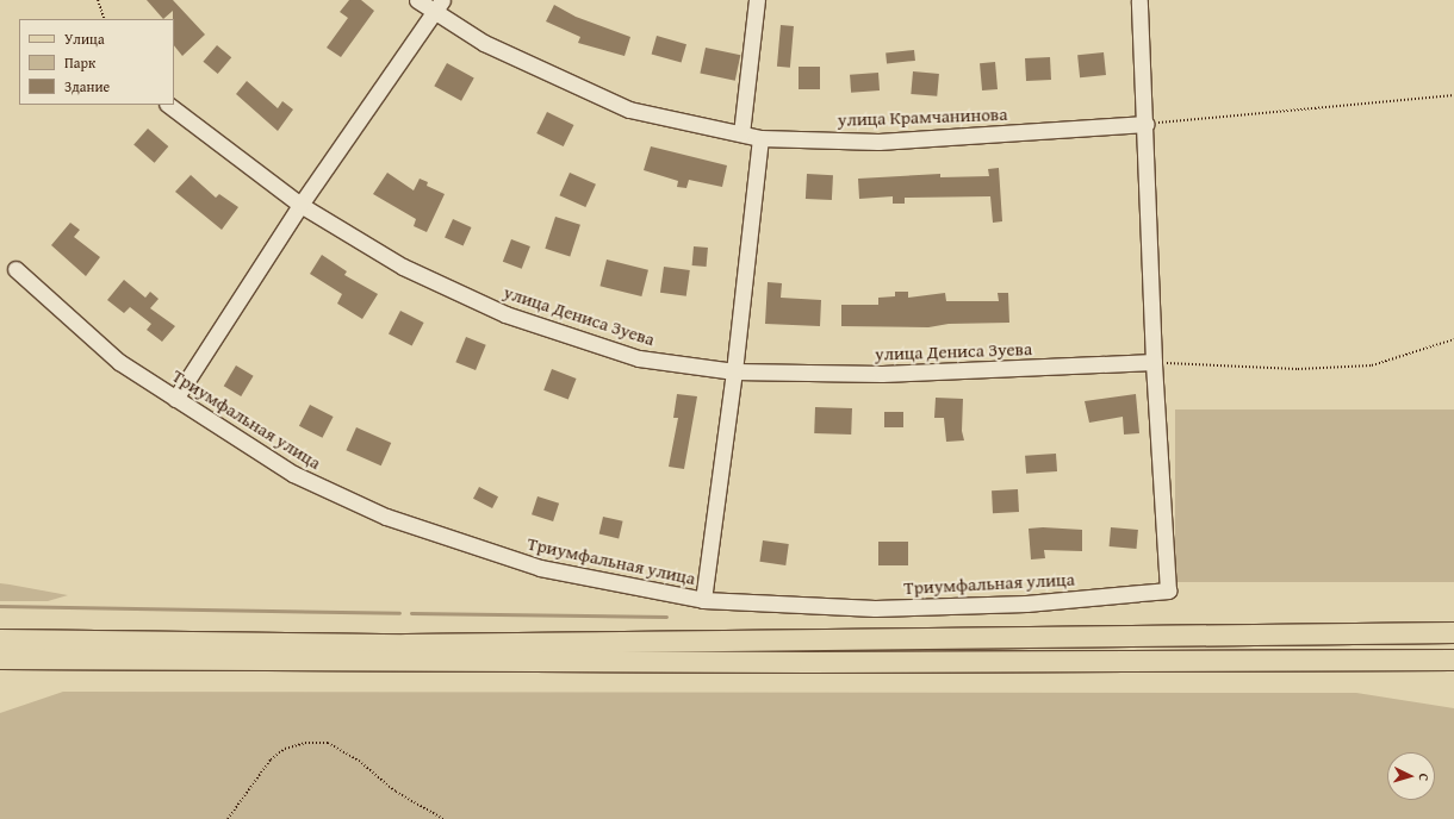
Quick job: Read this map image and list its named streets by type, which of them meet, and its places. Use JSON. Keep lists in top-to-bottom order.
{
  "streets": {
    "street": ["улица Крамчанинова", "улица Дениса Зуева", "Триумфальная улица"]
  },
  "crossings": [
    ["улица Дениса Зуева", "Триумфальная улица"]
  ],
  "legend": ["Улица", "Парк", "Здание"],
  "north": "right"
}
